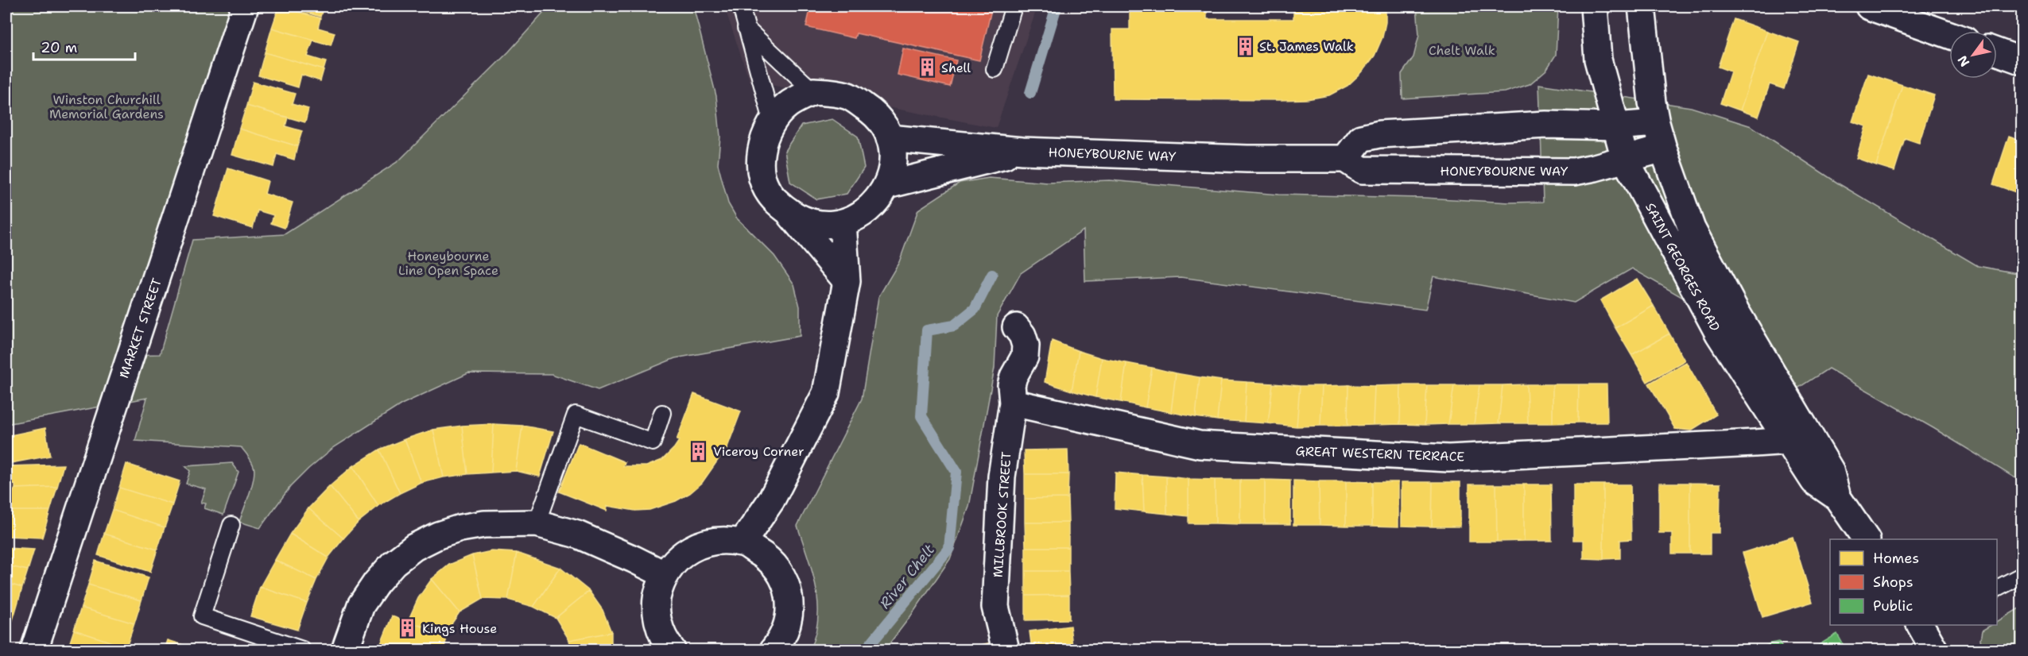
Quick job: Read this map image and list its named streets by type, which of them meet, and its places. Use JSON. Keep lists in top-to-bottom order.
{
  "streets": {
    "street": [
      "HONEYBOURNE WAY",
      "SAINT GEORGES ROAD",
      "MARKET STREET",
      "GREAT WESTERN TERRACE",
      "MILLBROOK STREET"
    ]
  },
  "crossings": [
    ["HONEYBOURNE WAY", "SAINT GEORGES ROAD"],
    ["SAINT GEORGES ROAD", "GREAT WESTERN TERRACE"],
    ["GREAT WESTERN TERRACE", "MILLBROOK STREET"]
  ],
  "water": ["River Chelt"],
  "parks": ["Chelt Walk", "Winston Churchill Memorial Gardens", "Honeybourne Line Open Space"],
  "places": {
    "building": [
      "St. James Walk",
      "Shell",
      "Viceroy Corner",
      "Kings House"
    ]
  },
  "legend": ["Homes", "Shops", "Public"],
  "scale_bar": "20 m",
  "north": "bottom left"
}
